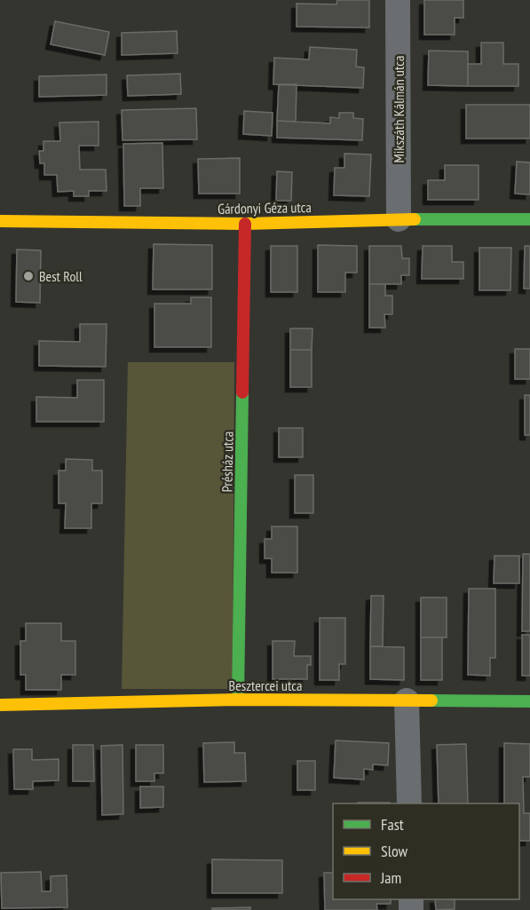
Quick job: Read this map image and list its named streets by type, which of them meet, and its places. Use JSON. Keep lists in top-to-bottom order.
{
  "streets": {
    "street": [
      "Mikszáth Kálmán utca",
      "Gárdonyi Géza utca",
      "Présház utca",
      "Besztercei utca"
    ]
  },
  "crossings": [
    ["Mikszáth Kálmán utca", "Gárdonyi Géza utca"],
    ["Gárdonyi Géza utca", "Présház utca"],
    ["Présház utca", "Besztercei utca"]
  ],
  "places": ["Best Roll"],
  "legend": ["Fast", "Slow", "Jam"]
}
